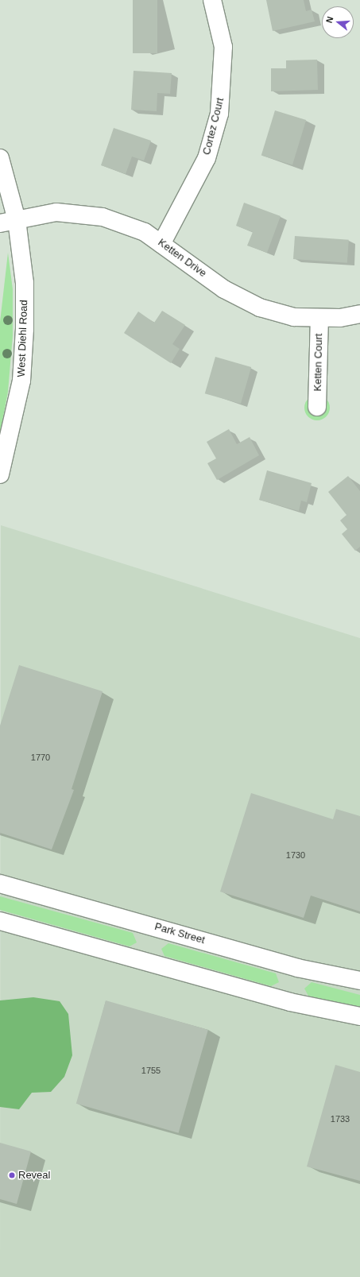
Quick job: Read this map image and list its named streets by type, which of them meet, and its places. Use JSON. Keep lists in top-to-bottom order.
{
  "streets": {
    "street": [
      "Cortez Court",
      "Ketten Drive",
      "West Diehl Road",
      "Ketten Court",
      "Park Street"
    ]
  },
  "crossings": [
    ["Cortez Court", "Ketten Drive"],
    ["Ketten Drive", "West Diehl Road"],
    ["Ketten Drive", "Ketten Court"]
  ],
  "places": ["Reveal"],
  "house_numbers": [
    "1770",
    "1730",
    "1755",
    "1733"
  ],
  "north": "left"
}
